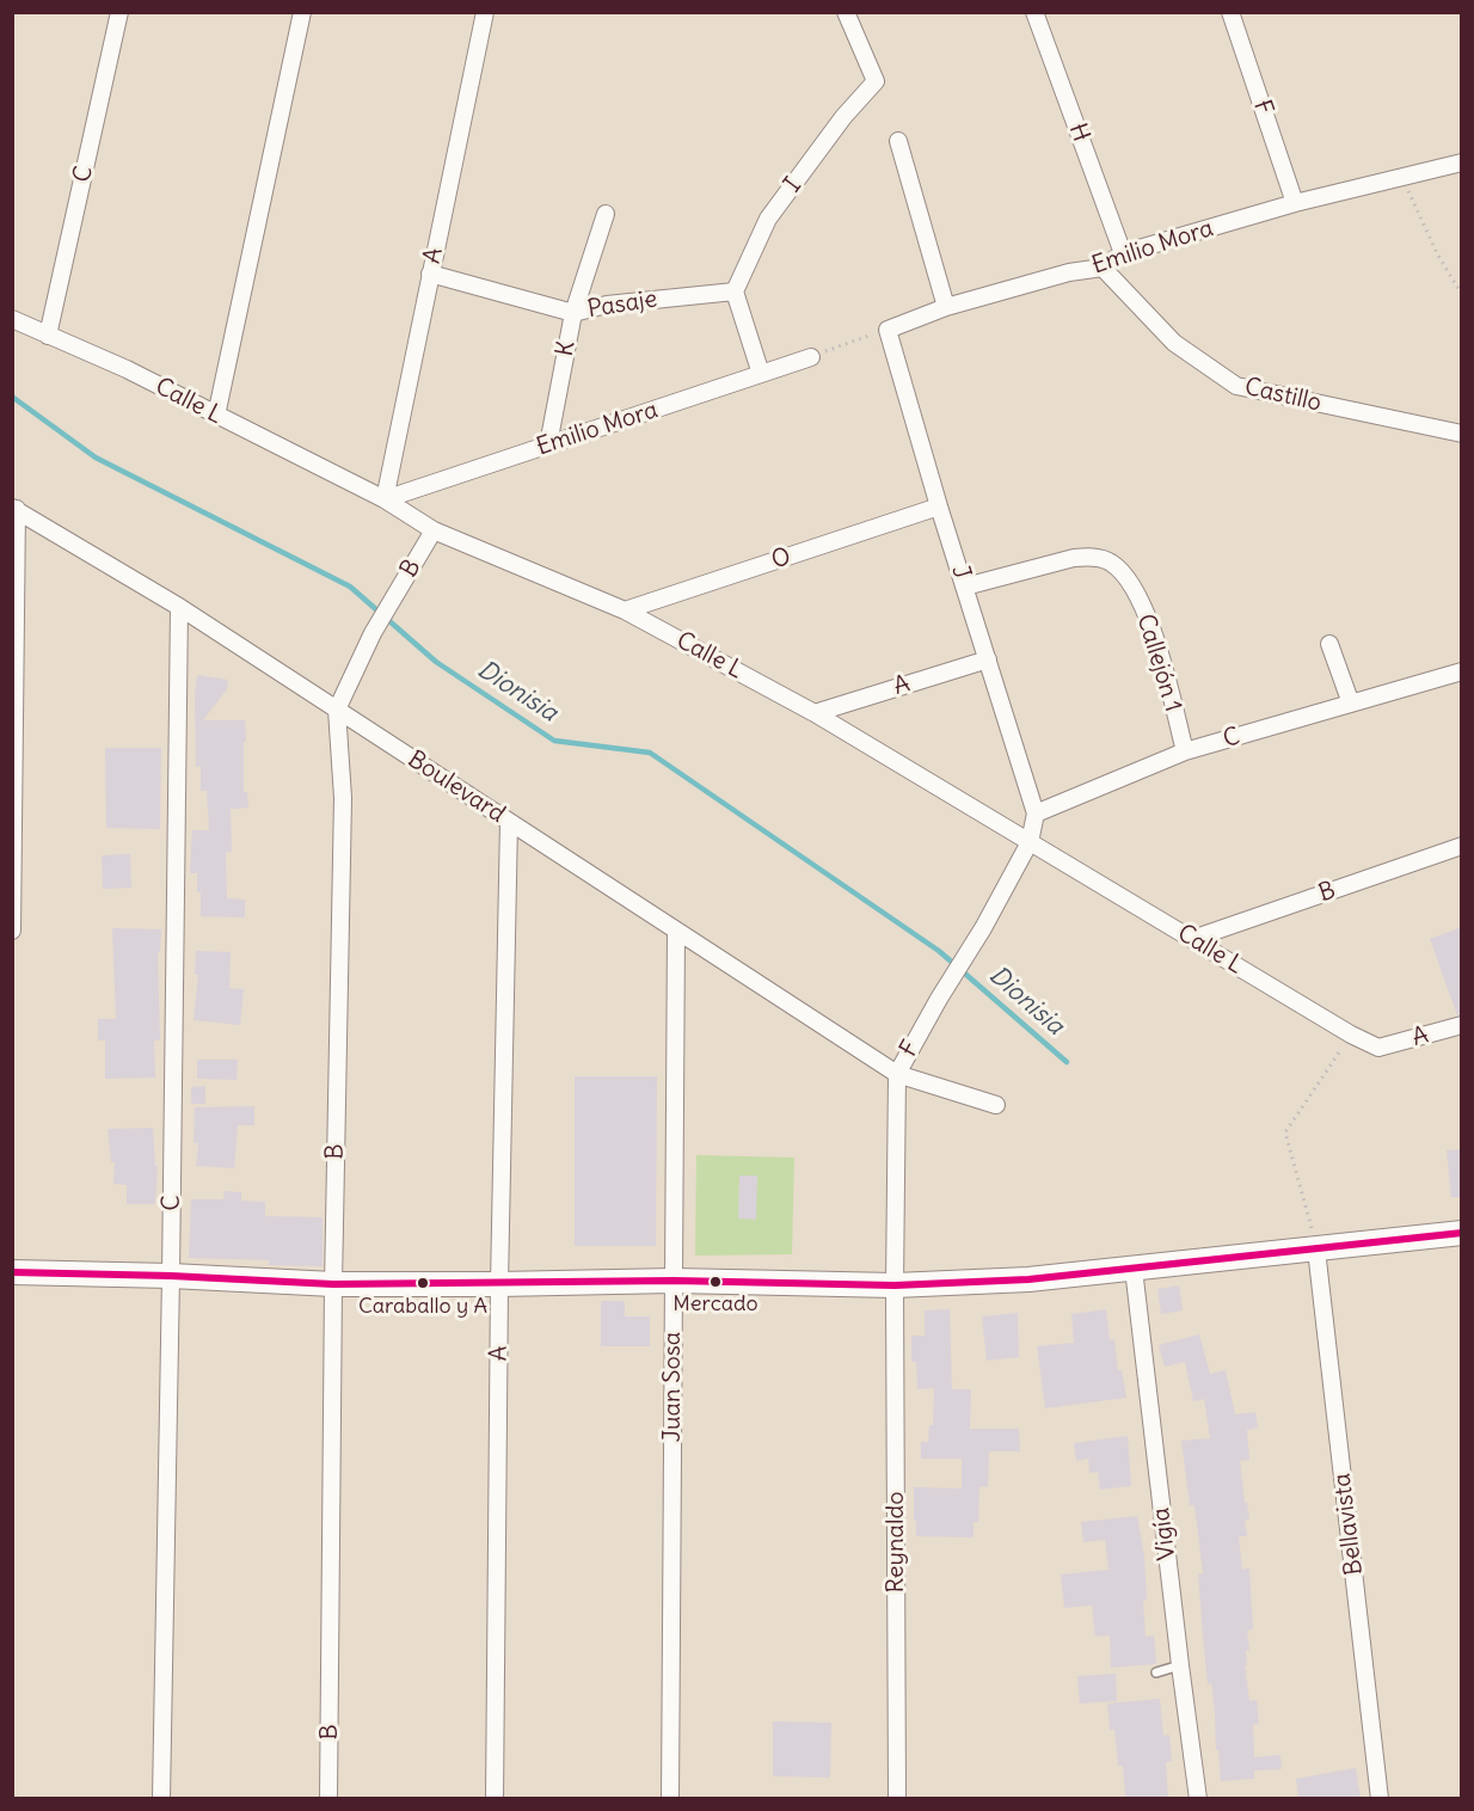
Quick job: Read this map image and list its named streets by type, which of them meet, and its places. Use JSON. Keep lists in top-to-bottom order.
{
  "streets": {
    "street": [
      "F",
      "H",
      "C",
      "I",
      "Emilio Mora",
      "A",
      "Pasaje",
      "K",
      "Castillo",
      "Calle L",
      "O",
      "B",
      "J",
      "Callejón 1",
      "Boulevard",
      "Juan Sosa",
      "Bellavista",
      "Vigía",
      "Reynaldo"
    ]
  },
  "crossings": [
    ["F", "Emilio Mora"],
    ["F", "Calle L"],
    ["F", "Boulevard"],
    ["F", "Reynaldo"],
    ["H", "Emilio Mora"],
    ["C", "Calle L"],
    ["C", "J"],
    ["C", "Callejón 1"],
    ["C", "Boulevard"],
    ["I", "Pasaje"],
    ["Emilio Mora", "A"],
    ["Emilio Mora", "K"],
    ["Emilio Mora", "Castillo"],
    ["Emilio Mora", "Calle L"],
    ["Emilio Mora", "J"],
    ["A", "Pasaje"],
    ["A", "Calle L"],
    ["A", "J"],
    ["A", "Boulevard"],
    ["Pasaje", "K"],
    ["Calle L", "O"],
    ["Calle L", "B"],
    ["O", "J"],
    ["B", "Boulevard"],
    ["J", "Callejón 1"],
    ["Boulevard", "Juan Sosa"]
  ],
  "water": ["Dionisia"],
  "places": ["Mercado", "Caraballo y A"]
}
